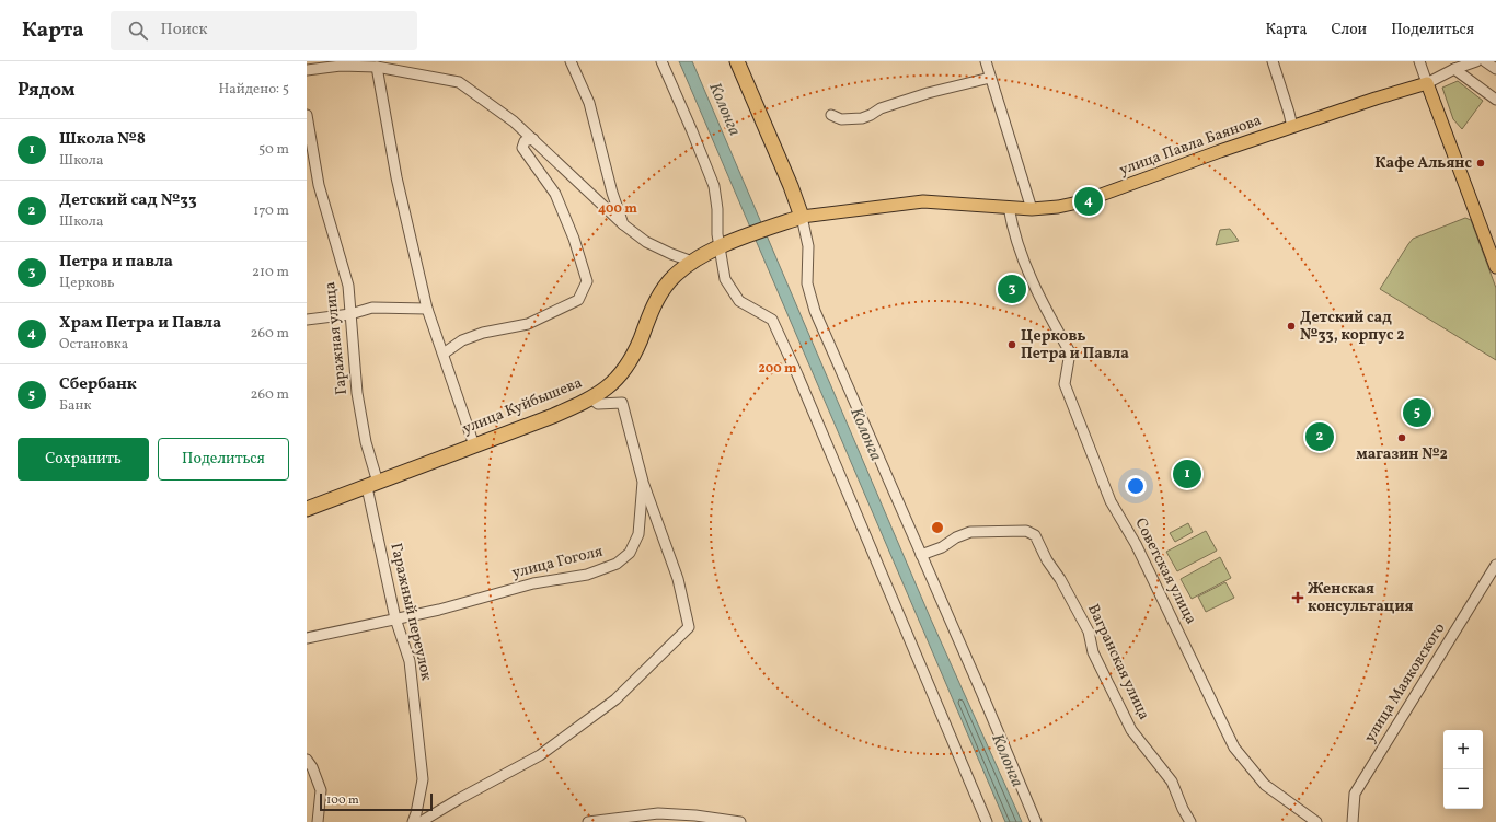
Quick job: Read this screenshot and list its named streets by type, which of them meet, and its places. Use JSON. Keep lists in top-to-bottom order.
{
  "streets": {
    "highway": ["улица Куйбышева"],
    "main road": ["улица Павла Баянова"],
    "street": [
      "Гаражная улица",
      "улица Гоголя",
      "Советская улица",
      "Гаражный переулок",
      "Вагранская улица",
      "улица Маяковского"
    ]
  },
  "crossings": [
    ["улица Павла Баянова", "улица Куйбышева"],
    ["улица Павла Баянова", "Советская улица"],
    ["Гаражная улица", "улица Куйбышева"],
    ["Гаражная улица", "Гаражный переулок"],
    ["улица Куйбышева", "улица Гоголя"],
    ["улица Куйбышева", "Гаражный переулок"],
    ["улица Гоголя", "Гаражный переулок"]
  ],
  "water": ["Колонга"],
  "places": {
    "other": [
      "Кафе Альянс",
      "Детский сад №33, корпус 2",
      "Церковь Петра и Павла",
      "магазин №2"
    ],
    "health": ["Женская консультация"]
  },
  "scale_bar": "100 m",
  "page": {
    "header": "Карта",
    "search": "Поиск",
    "nav": ["Карта", "Слои", "Поделиться"],
    "heading": ["Рядом", "Найдено: 5"],
    "list": [
      {
        "mark": "1",
        "name": "Школа №8",
        "note": "Школа",
        "value": "50 m"
      },
      {
        "mark": "2",
        "name": "Детский сад №33",
        "note": "Школа",
        "value": "170 m"
      },
      {
        "mark": "3",
        "name": "Петра и павла",
        "note": "Церковь",
        "value": "210 m"
      },
      {
        "mark": "4",
        "name": "Храм Петра и Павла",
        "note": "Остановка",
        "value": "260 m"
      },
      {
        "mark": "5",
        "name": "Сбербанк",
        "note": "Банк",
        "value": "260 m"
      }
    ],
    "pins": [
      "4",
      "3",
      "5",
      "2",
      "1"
    ],
    "buttons": ["Сохранить", "Поделиться"],
    "map_buttons": ["+", "−"],
    "scale": "100 m"
  },
  "rings": ["400 m", "200 m"]
}
